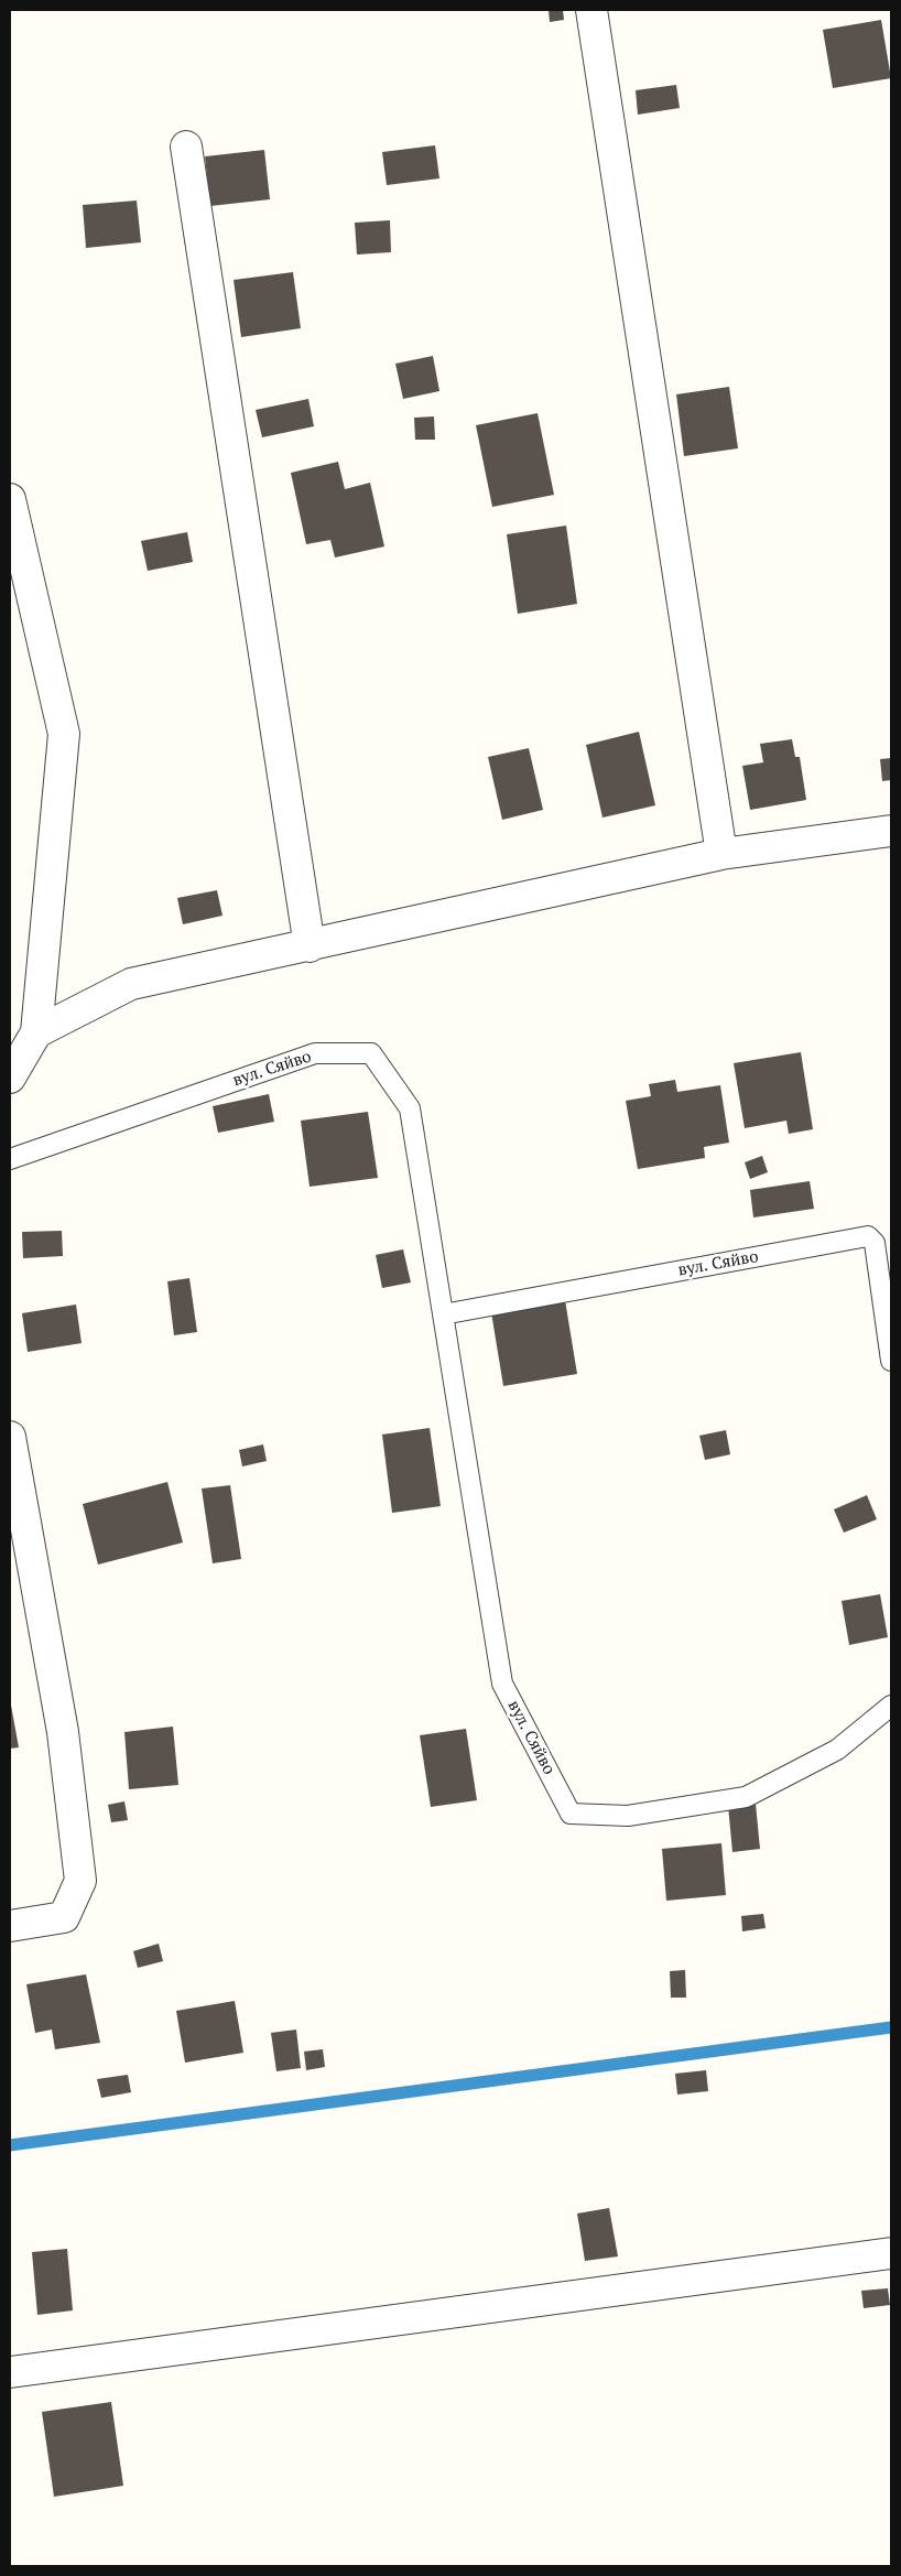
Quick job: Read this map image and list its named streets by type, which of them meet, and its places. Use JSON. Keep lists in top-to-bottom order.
{
  "streets": {
    "lane": ["вул. Сяйво"]
  }
}
